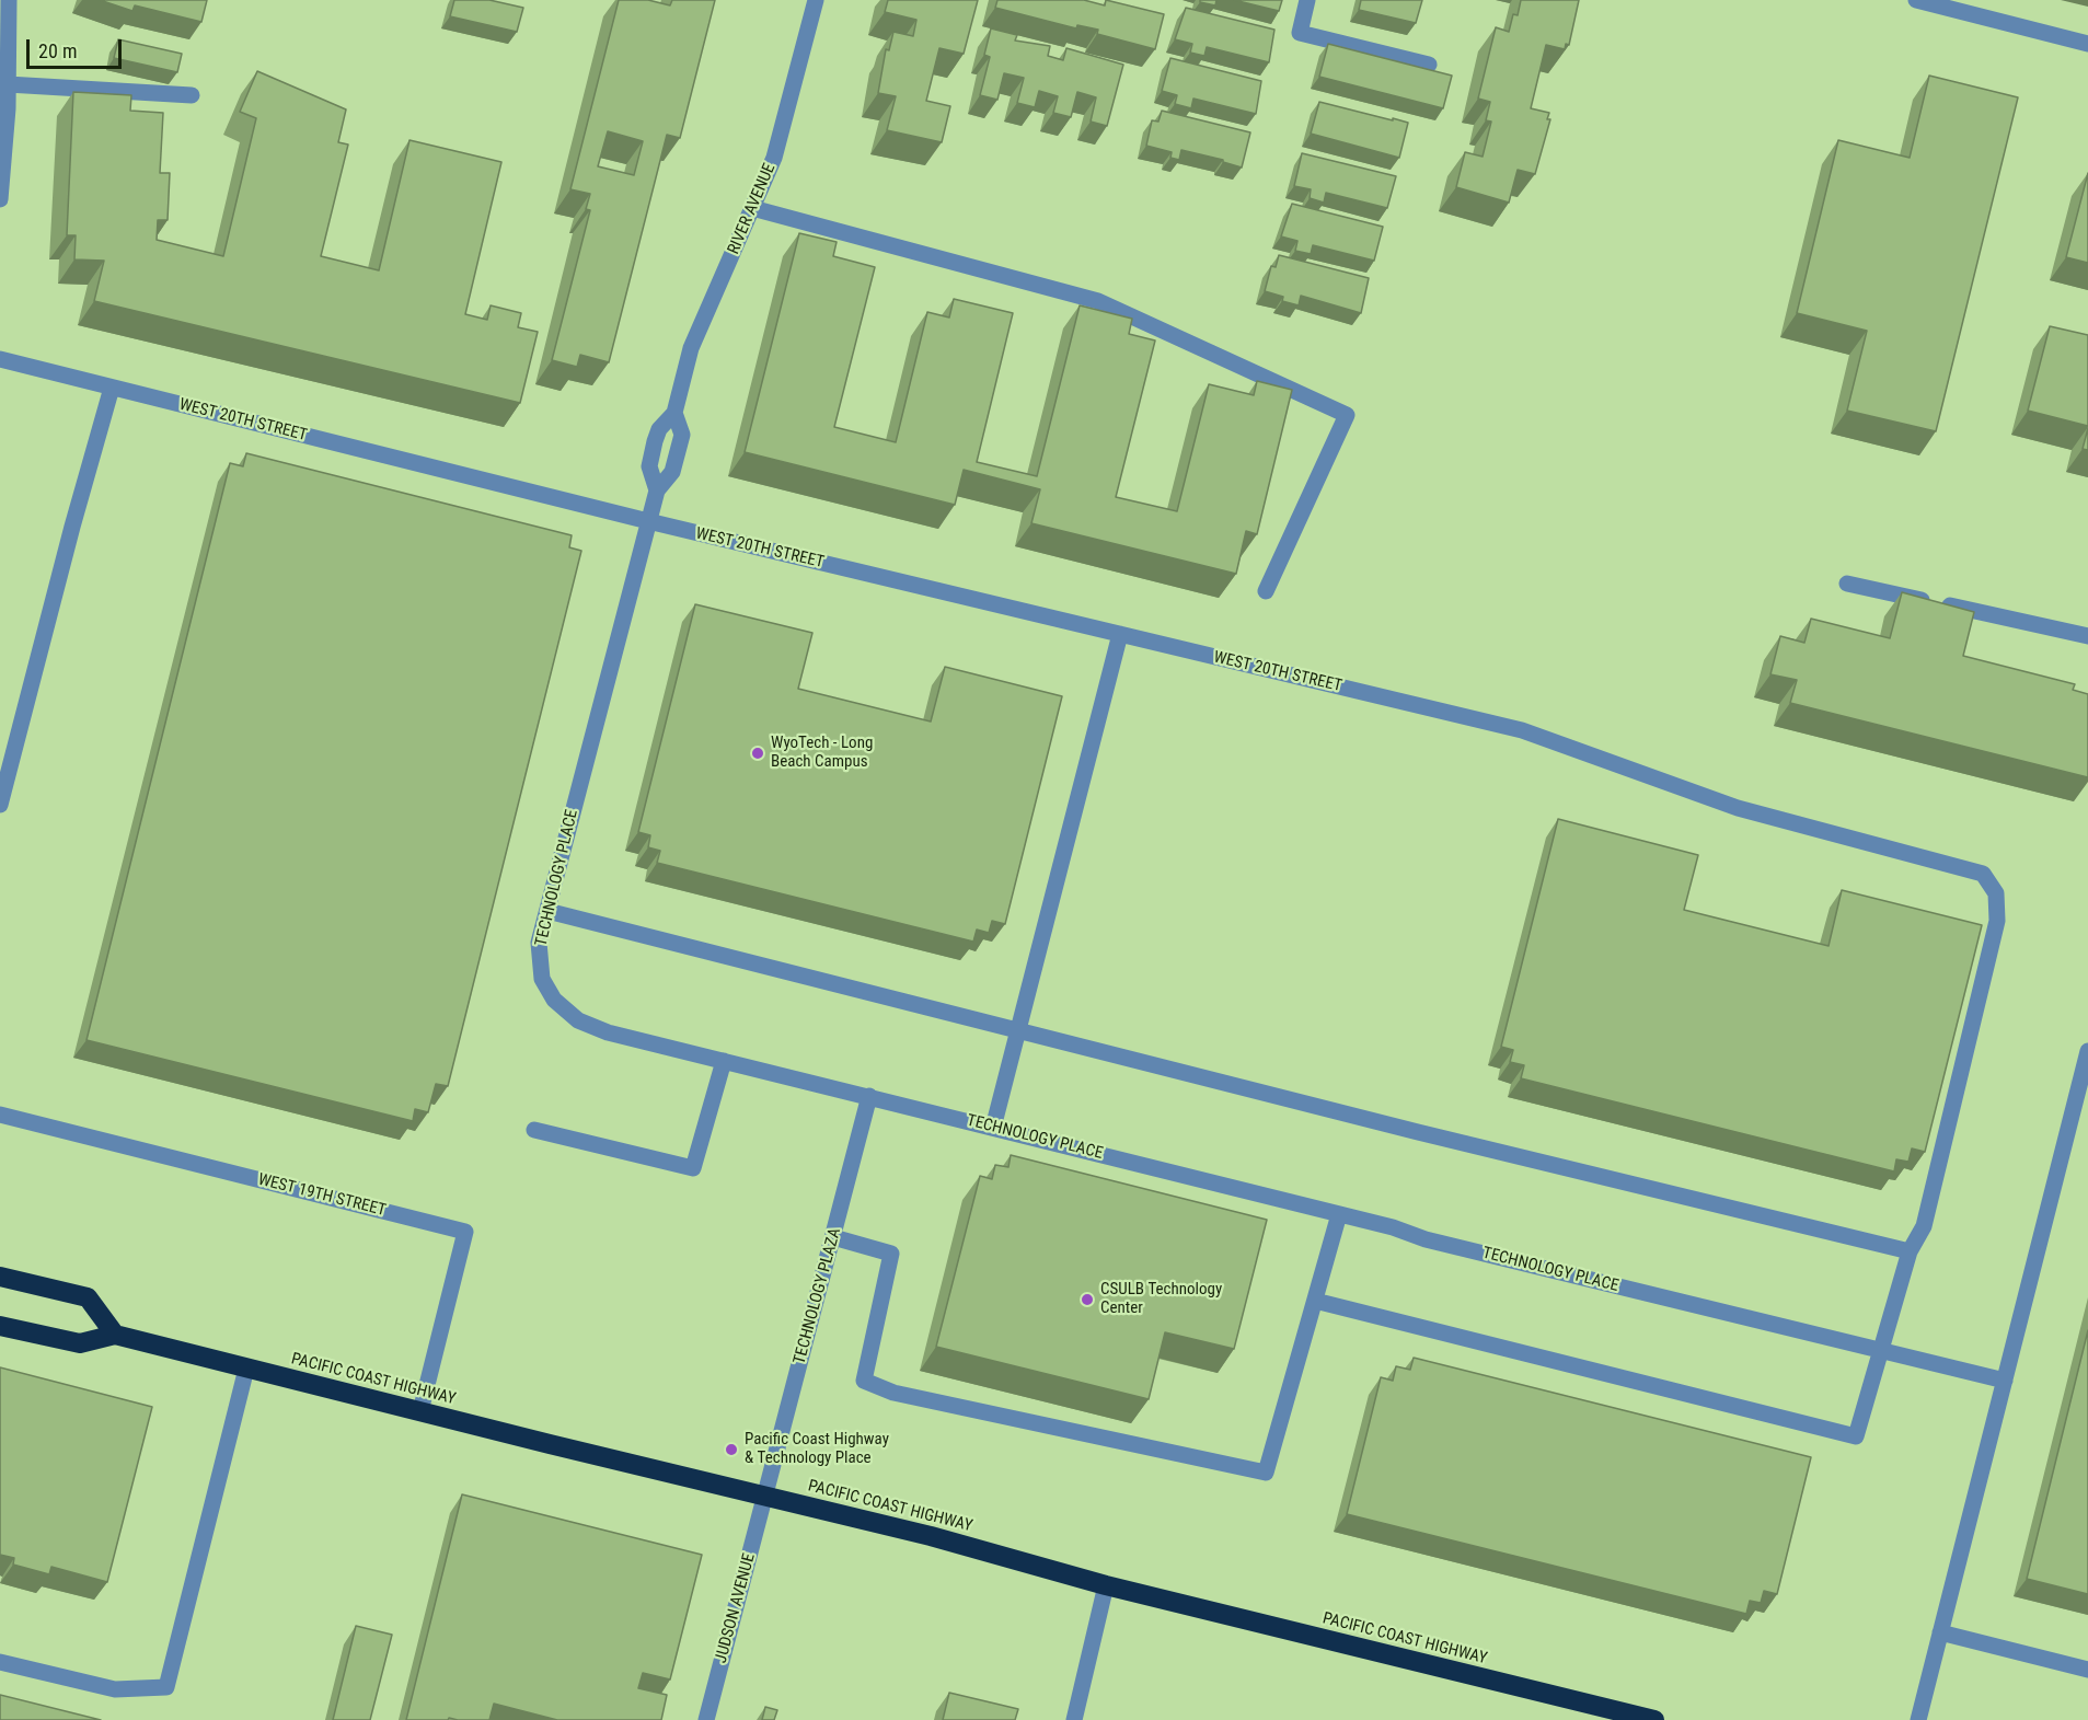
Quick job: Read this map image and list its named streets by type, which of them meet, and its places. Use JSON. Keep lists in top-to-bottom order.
{
  "streets": {
    "highway": ["PACIFIC COAST HIGHWAY"],
    "street": [
      "RIVER AVENUE",
      "WEST 20TH STREET",
      "TECHNOLOGY PLACE",
      "WEST 19TH STREET",
      "TECHNOLOGY PLAZA",
      "JUDSON AVENUE"
    ]
  },
  "crossings": [
    ["RIVER AVENUE", "WEST 20TH STREET"],
    ["RIVER AVENUE", "TECHNOLOGY PLACE"],
    ["WEST 20TH STREET", "TECHNOLOGY PLACE"],
    ["TECHNOLOGY PLACE", "TECHNOLOGY PLAZA"],
    ["WEST 19TH STREET", "PACIFIC COAST HIGHWAY"],
    ["TECHNOLOGY PLAZA", "PACIFIC COAST HIGHWAY"],
    ["TECHNOLOGY PLAZA", "JUDSON AVENUE"],
    ["PACIFIC COAST HIGHWAY", "JUDSON AVENUE"]
  ],
  "places": ["WyoTech - Long Beach Campus", "CSULB Technology Center", "Pacific Coast Highway & Technology Place"],
  "scale_bar": "20 m"
}
